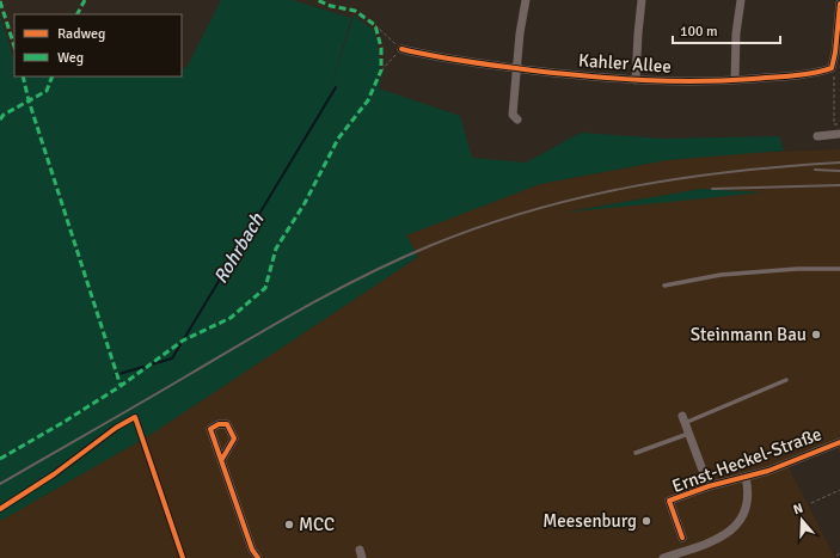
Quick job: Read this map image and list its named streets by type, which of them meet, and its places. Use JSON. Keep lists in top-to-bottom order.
{
  "streets": {
    "street": ["Kahler Allee", "Ernst-Heckel-Straße"]
  },
  "water": ["Rohrbach"],
  "places": ["Steinmann Bau", "Meesenburg", "MCC"],
  "legend": ["Radweg", "Weg"],
  "scale_bar": "100 m",
  "north": "top"
}
